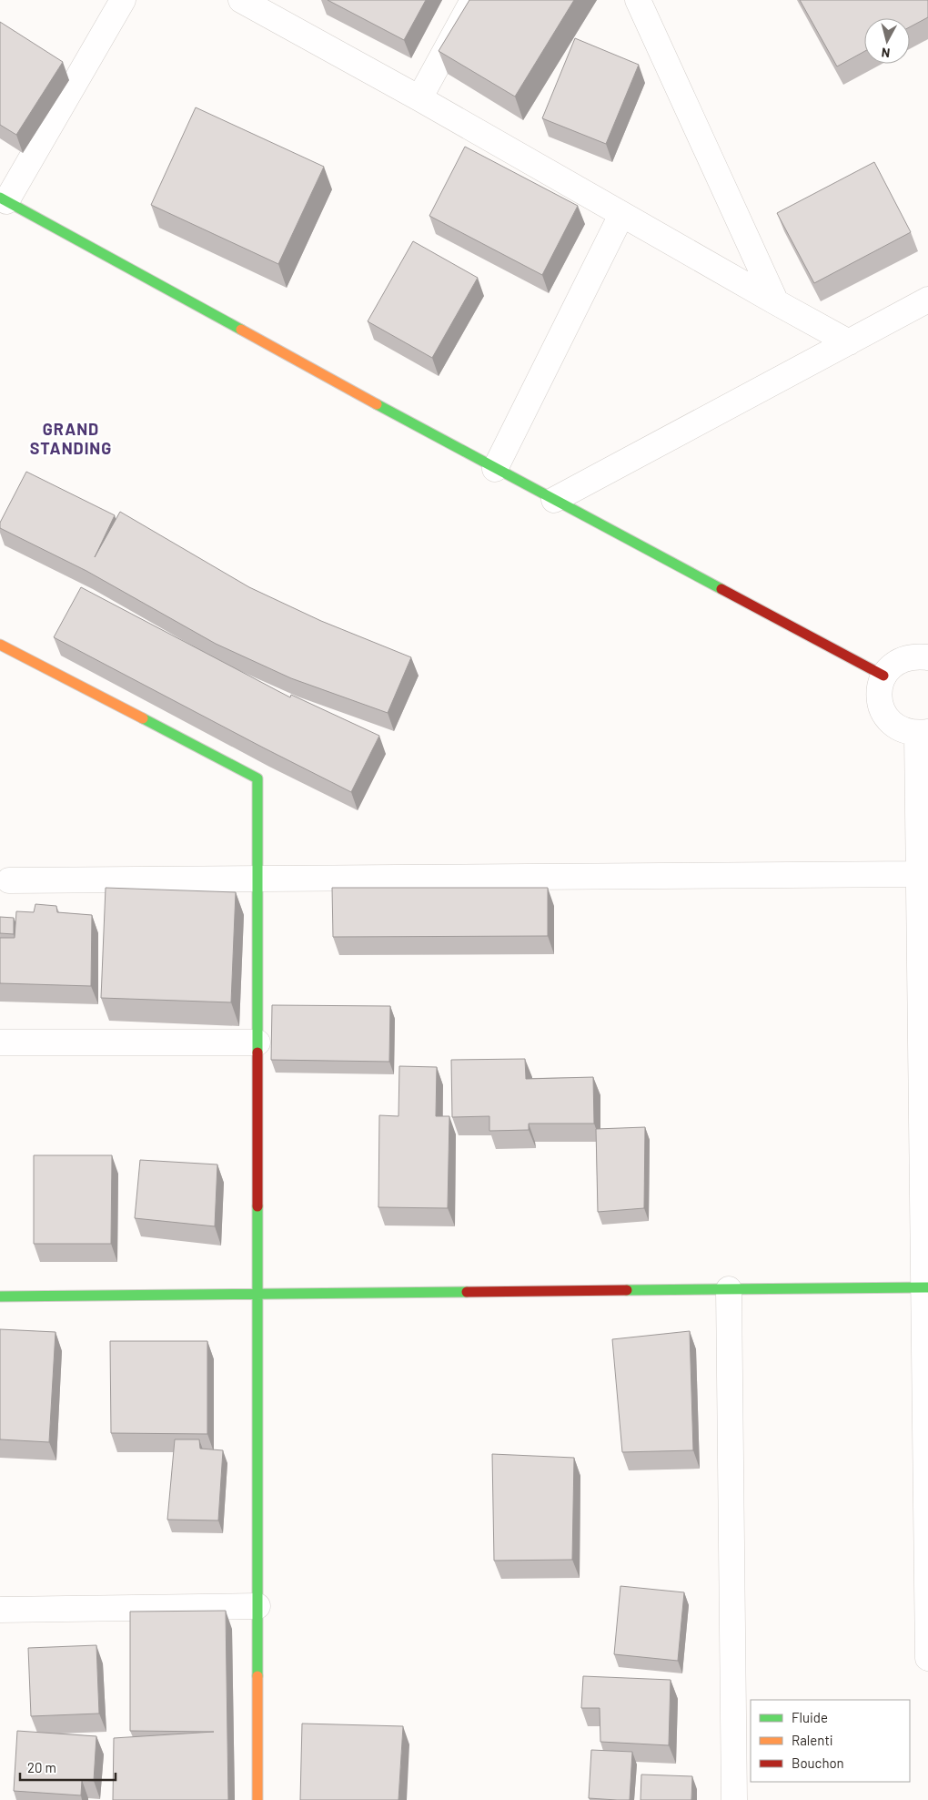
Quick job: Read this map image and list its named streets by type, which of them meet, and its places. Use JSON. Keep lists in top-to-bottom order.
{
  "districts": ["GRAND STANDING"],
  "legend": ["Fluide", "Ralenti", "Bouchon"],
  "scale_bar": "20 m",
  "north": "bottom"
}
